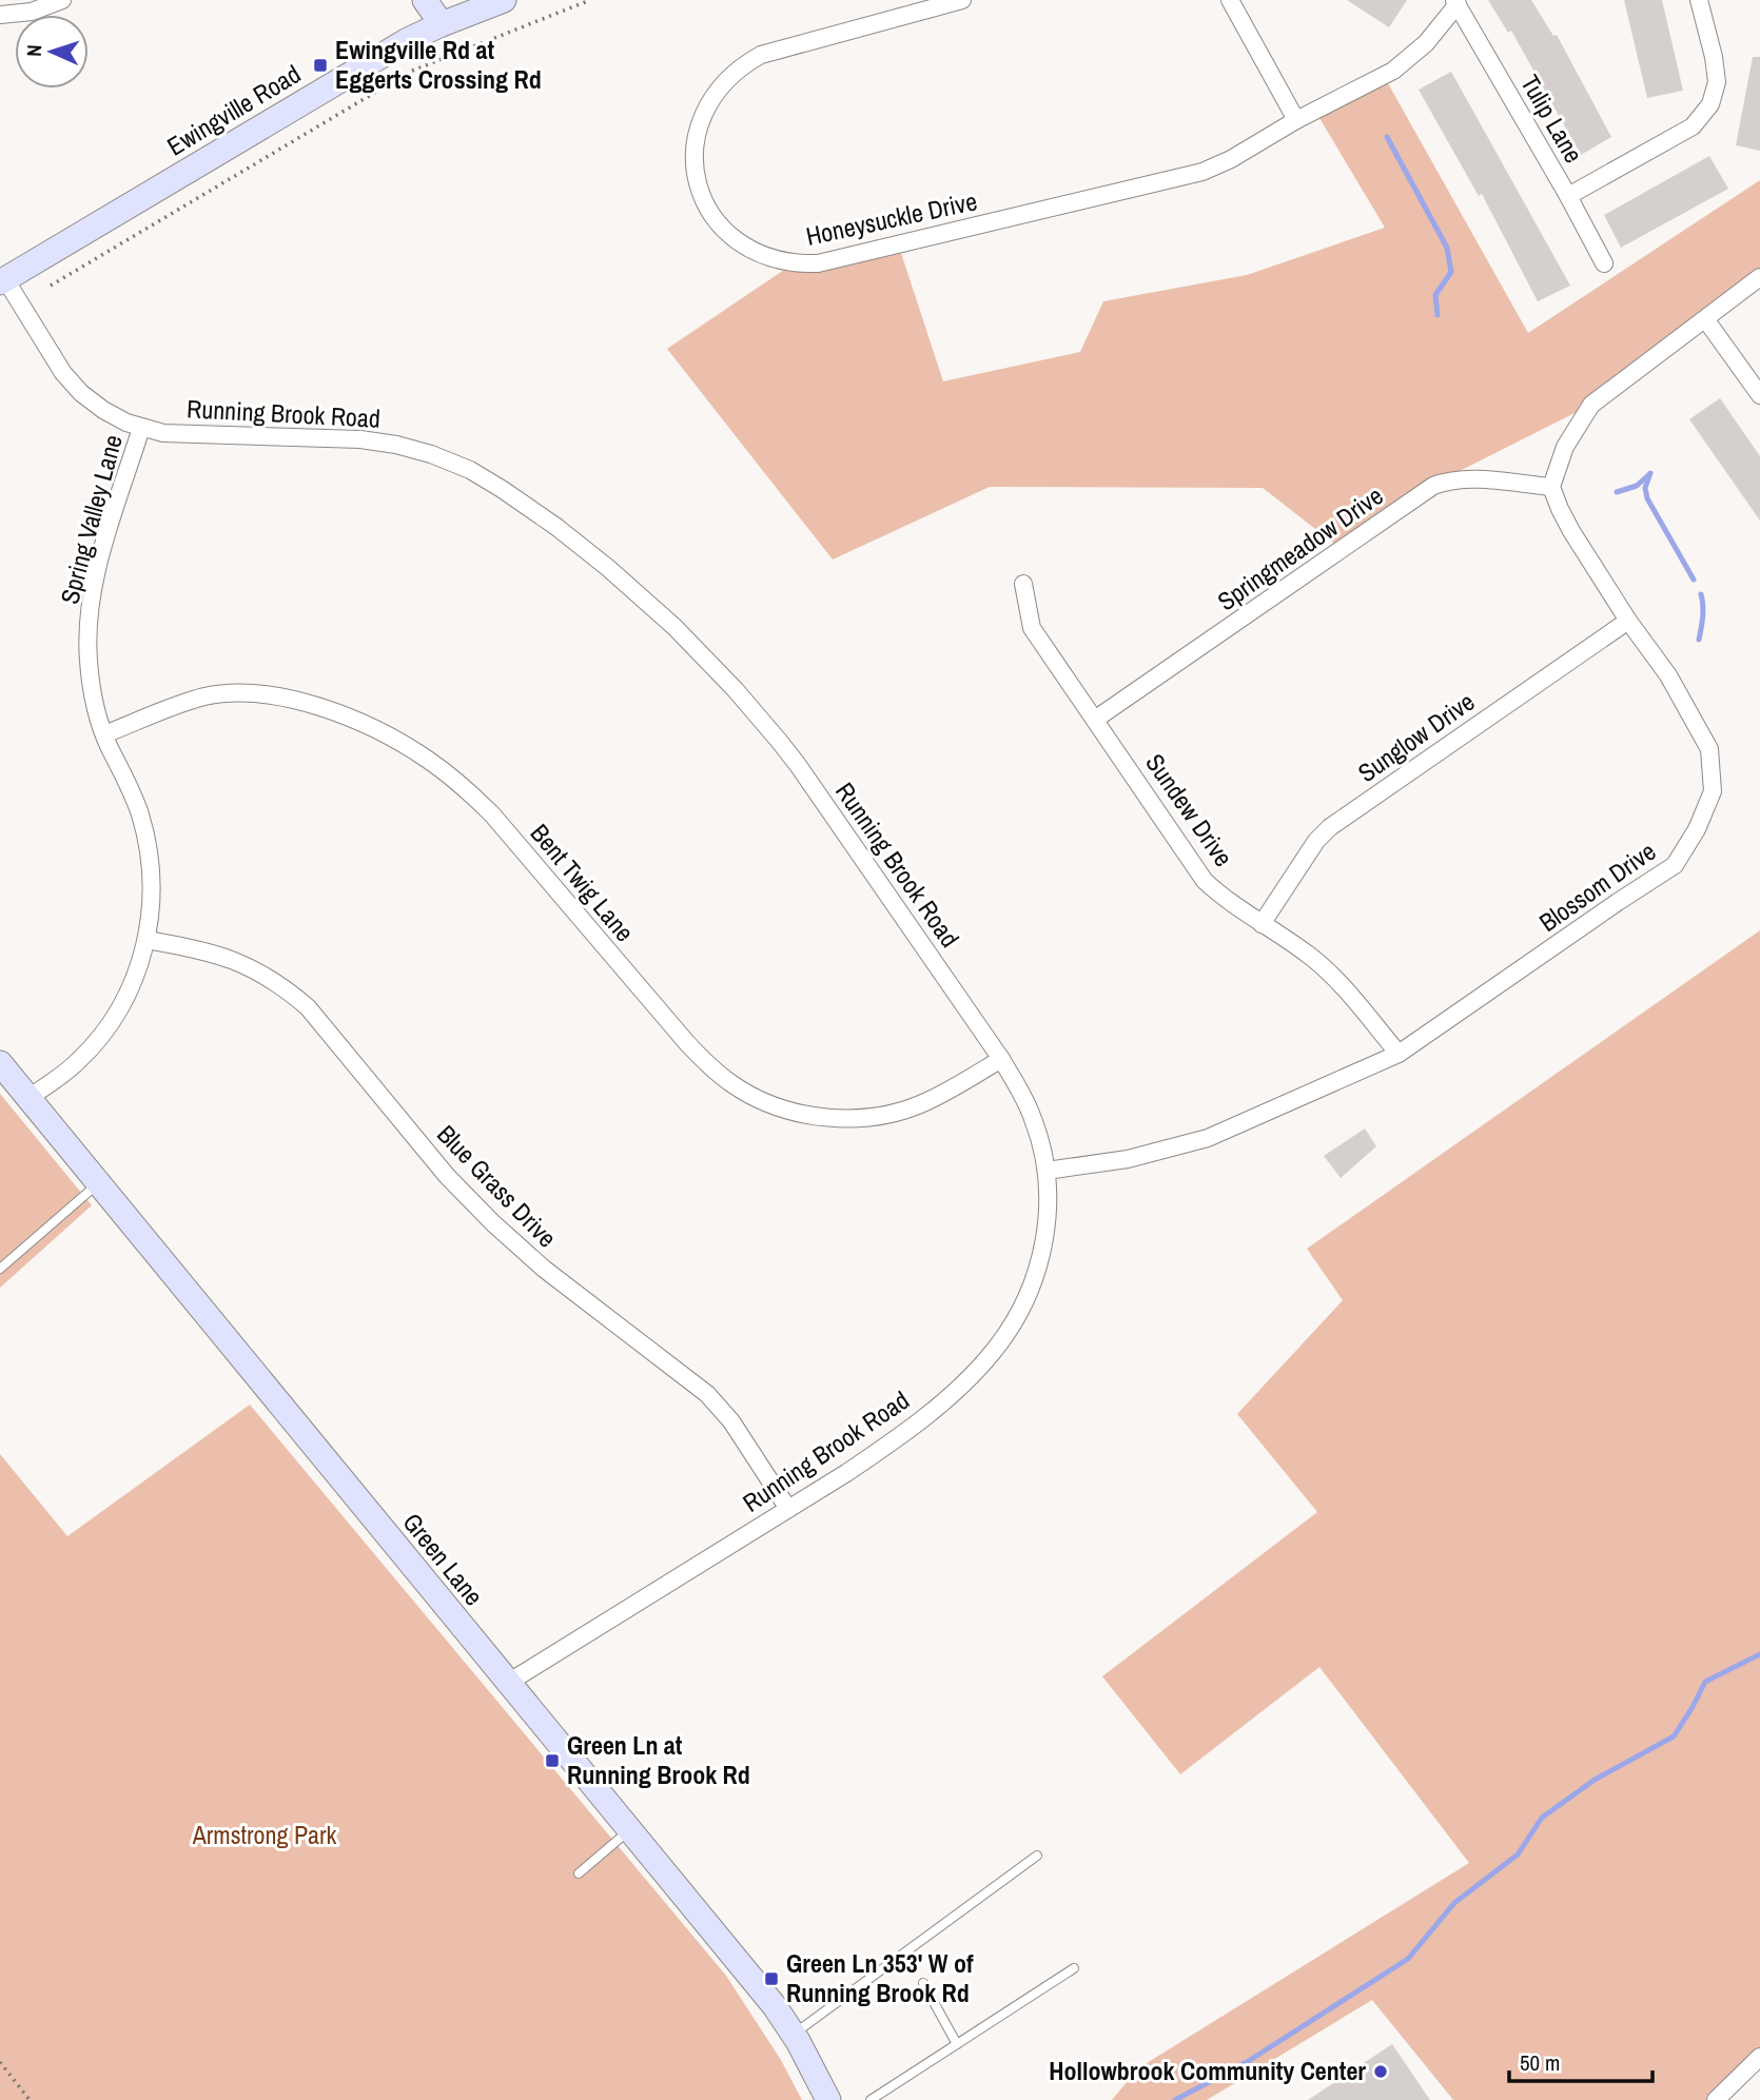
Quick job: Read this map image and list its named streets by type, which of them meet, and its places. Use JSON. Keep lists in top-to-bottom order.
{
  "streets": {
    "street": [
      "Ewingville Road",
      "Tulip Lane",
      "Honeysuckle Drive",
      "Running Brook Road",
      "Spring Valley Lane",
      "Springmeadow Drive",
      "Sunglow Drive",
      "Sundew Drive",
      "Bent Twig Lane",
      "Blossom Drive",
      "Blue Grass Drive",
      "Green Lane"
    ]
  },
  "crossings": [
    ["Ewingville Road", "Running Brook Road"],
    ["Tulip Lane", "Honeysuckle Drive"],
    ["Running Brook Road", "Spring Valley Lane"],
    ["Running Brook Road", "Bent Twig Lane"],
    ["Running Brook Road", "Blossom Drive"],
    ["Running Brook Road", "Blue Grass Drive"],
    ["Running Brook Road", "Green Lane"],
    ["Spring Valley Lane", "Bent Twig Lane"],
    ["Spring Valley Lane", "Blue Grass Drive"],
    ["Spring Valley Lane", "Green Lane"],
    ["Springmeadow Drive", "Sundew Drive"],
    ["Springmeadow Drive", "Blossom Drive"],
    ["Sunglow Drive", "Sundew Drive"],
    ["Sunglow Drive", "Blossom Drive"],
    ["Sundew Drive", "Blossom Drive"]
  ],
  "parks": ["Armstrong Park"],
  "places": {
    "transit": ["Ewingville Rd at Eggerts Crossing Rd", "Green Ln at Running Brook Rd", "Green Ln 353' W of Running Brook Rd"],
    "other": ["Hollowbrook Community Center"]
  },
  "scale_bar": "50 m",
  "north": "left"
}
